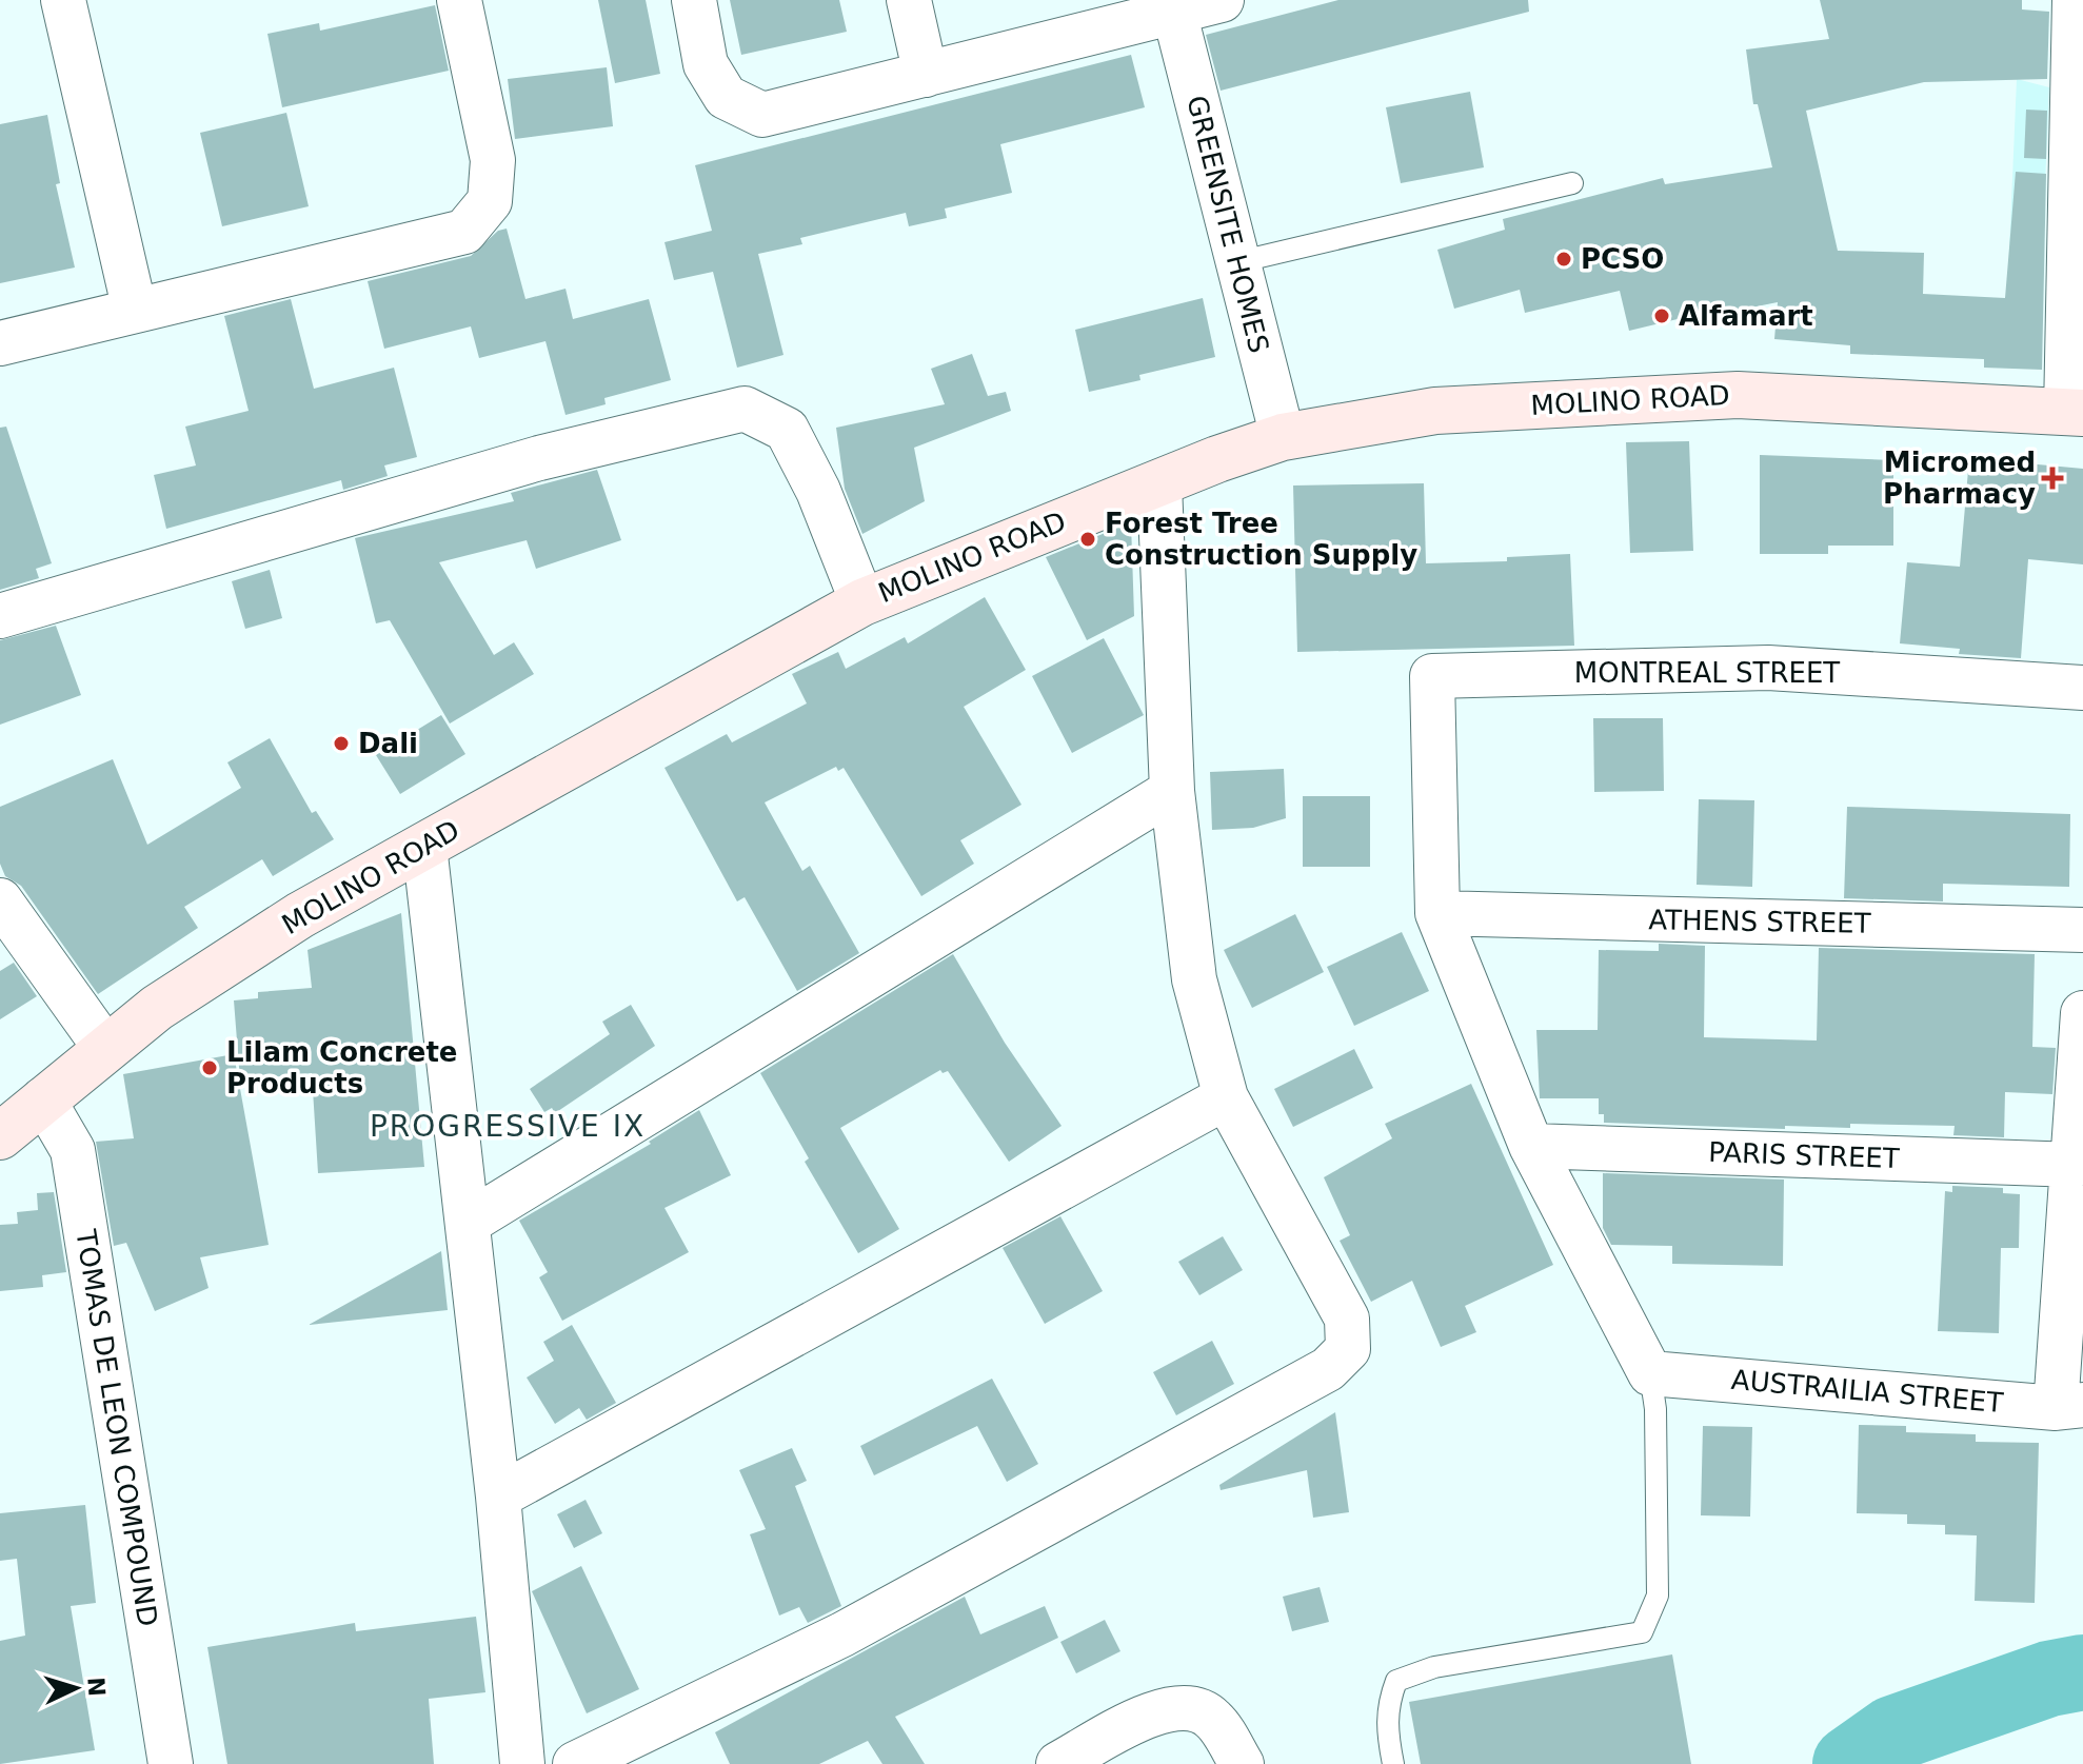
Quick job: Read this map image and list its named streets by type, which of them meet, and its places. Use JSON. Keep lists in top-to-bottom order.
{
  "streets": {
    "main road": ["MOLINO ROAD"],
    "street": [
      "GREENSITE HOMES",
      "MONTREAL STREET",
      "ATHENS STREET",
      "PARIS STREET",
      "AUSTRAILIA STREET",
      "TOMAS DE LEON COMPOUND"
    ]
  },
  "crossings": [
    ["GREENSITE HOMES", "MOLINO ROAD"],
    ["MOLINO ROAD", "TOMAS DE LEON COMPOUND"],
    ["MONTREAL STREET", "ATHENS STREET"]
  ],
  "districts": ["PROGRESSIVE IX"],
  "places": {
    "other": [
      "PCSO",
      "Alfamart",
      "Forest Tree Construction Supply",
      "Dali",
      "Lilam Concrete Products"
    ],
    "health": ["Micromed Pharmacy"]
  },
  "north": "right"
}
